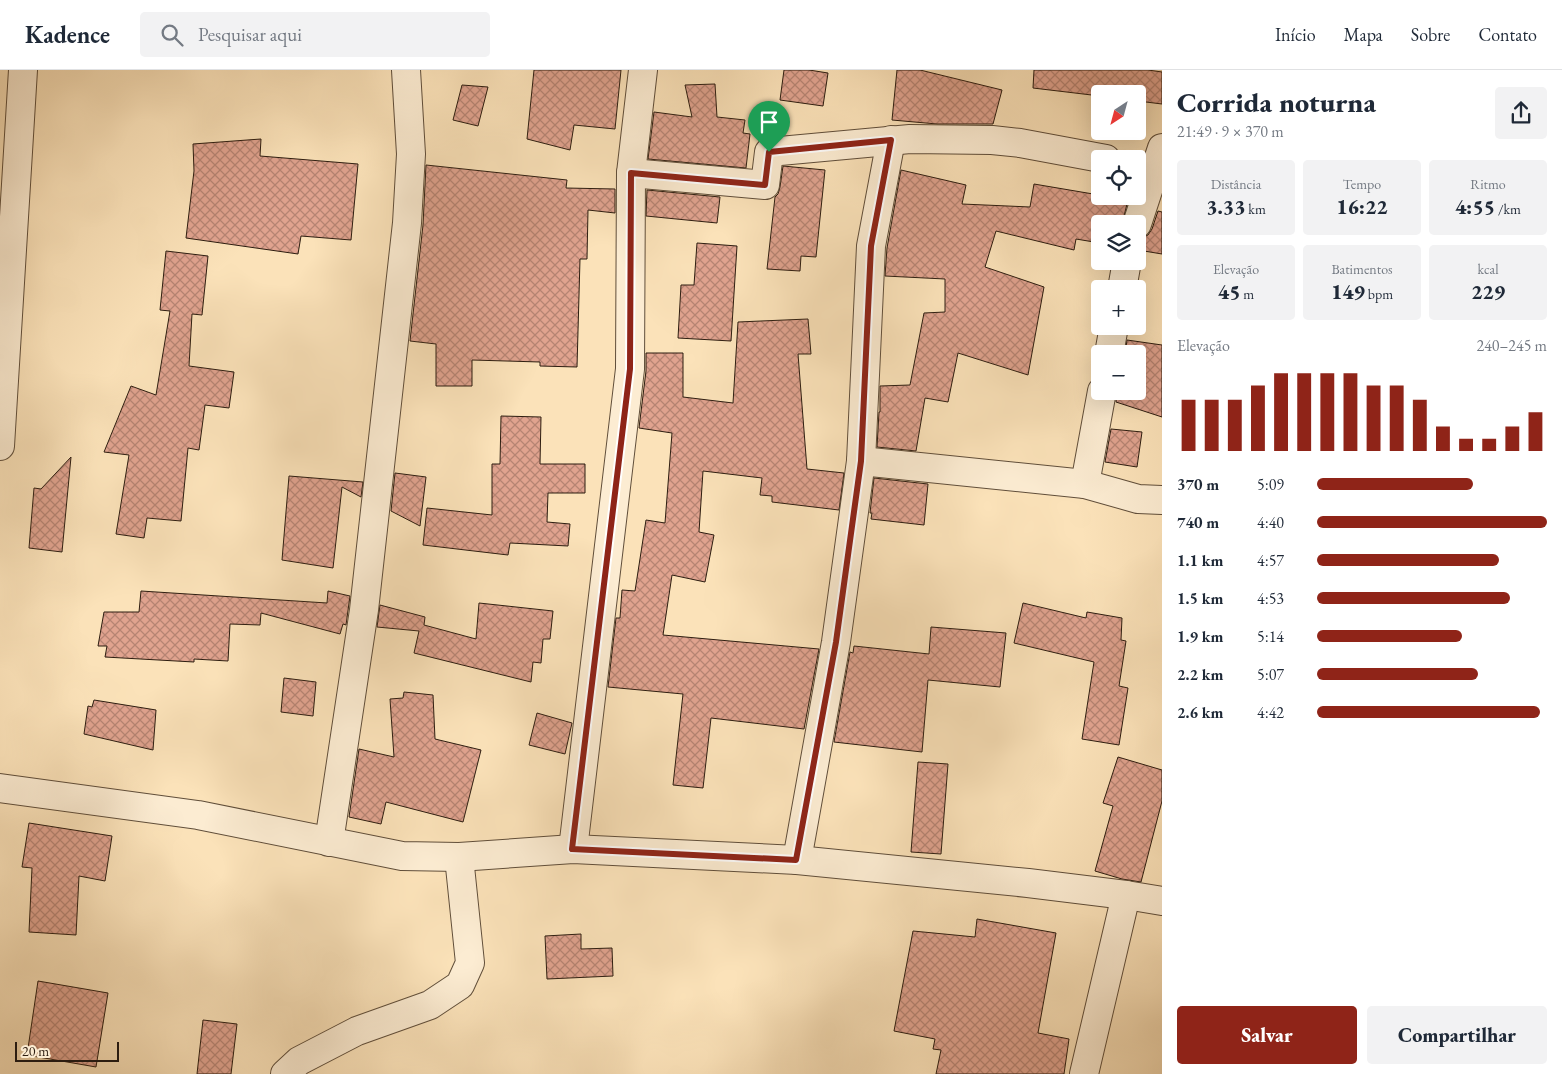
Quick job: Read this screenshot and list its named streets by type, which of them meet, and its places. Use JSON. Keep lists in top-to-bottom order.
{
  "scale_bar": "20 m",
  "north": "bottom left",
  "page": {
    "header": "Kadence",
    "search": "Pesquisar aqui",
    "nav": [
      "Início",
      "Mapa",
      "Sobre",
      "Contato"
    ],
    "heading": ["Corrida noturna", "21:49 · 9 × 370 m"],
    "map_buttons": ["+", "−"],
    "stats": [
      ["Distância", "3.33 km"],
      ["Tempo", "16:22"],
      ["Ritmo", "4:55 /km"],
      ["Elevação", "45 m"],
      ["Batimentos", "149 bpm"],
      ["kcal", "229"]
    ],
    "chart": ["Elevação", "240–245 m"],
    "list": [
      {
        "name": "370 m",
        "note": "5:09"
      },
      {
        "name": "740 m",
        "note": "4:40"
      },
      {
        "name": "1.1 km",
        "note": "4:57"
      },
      {
        "name": "1.5 km",
        "note": "4:53"
      },
      {
        "name": "1.9 km",
        "note": "5:14"
      },
      {
        "name": "2.2 km",
        "note": "5:07"
      },
      {
        "name": "2.6 km",
        "note": "4:42"
      }
    ],
    "buttons": ["Salvar", "Compartilhar"],
    "scale": "20 m"
  }
}
